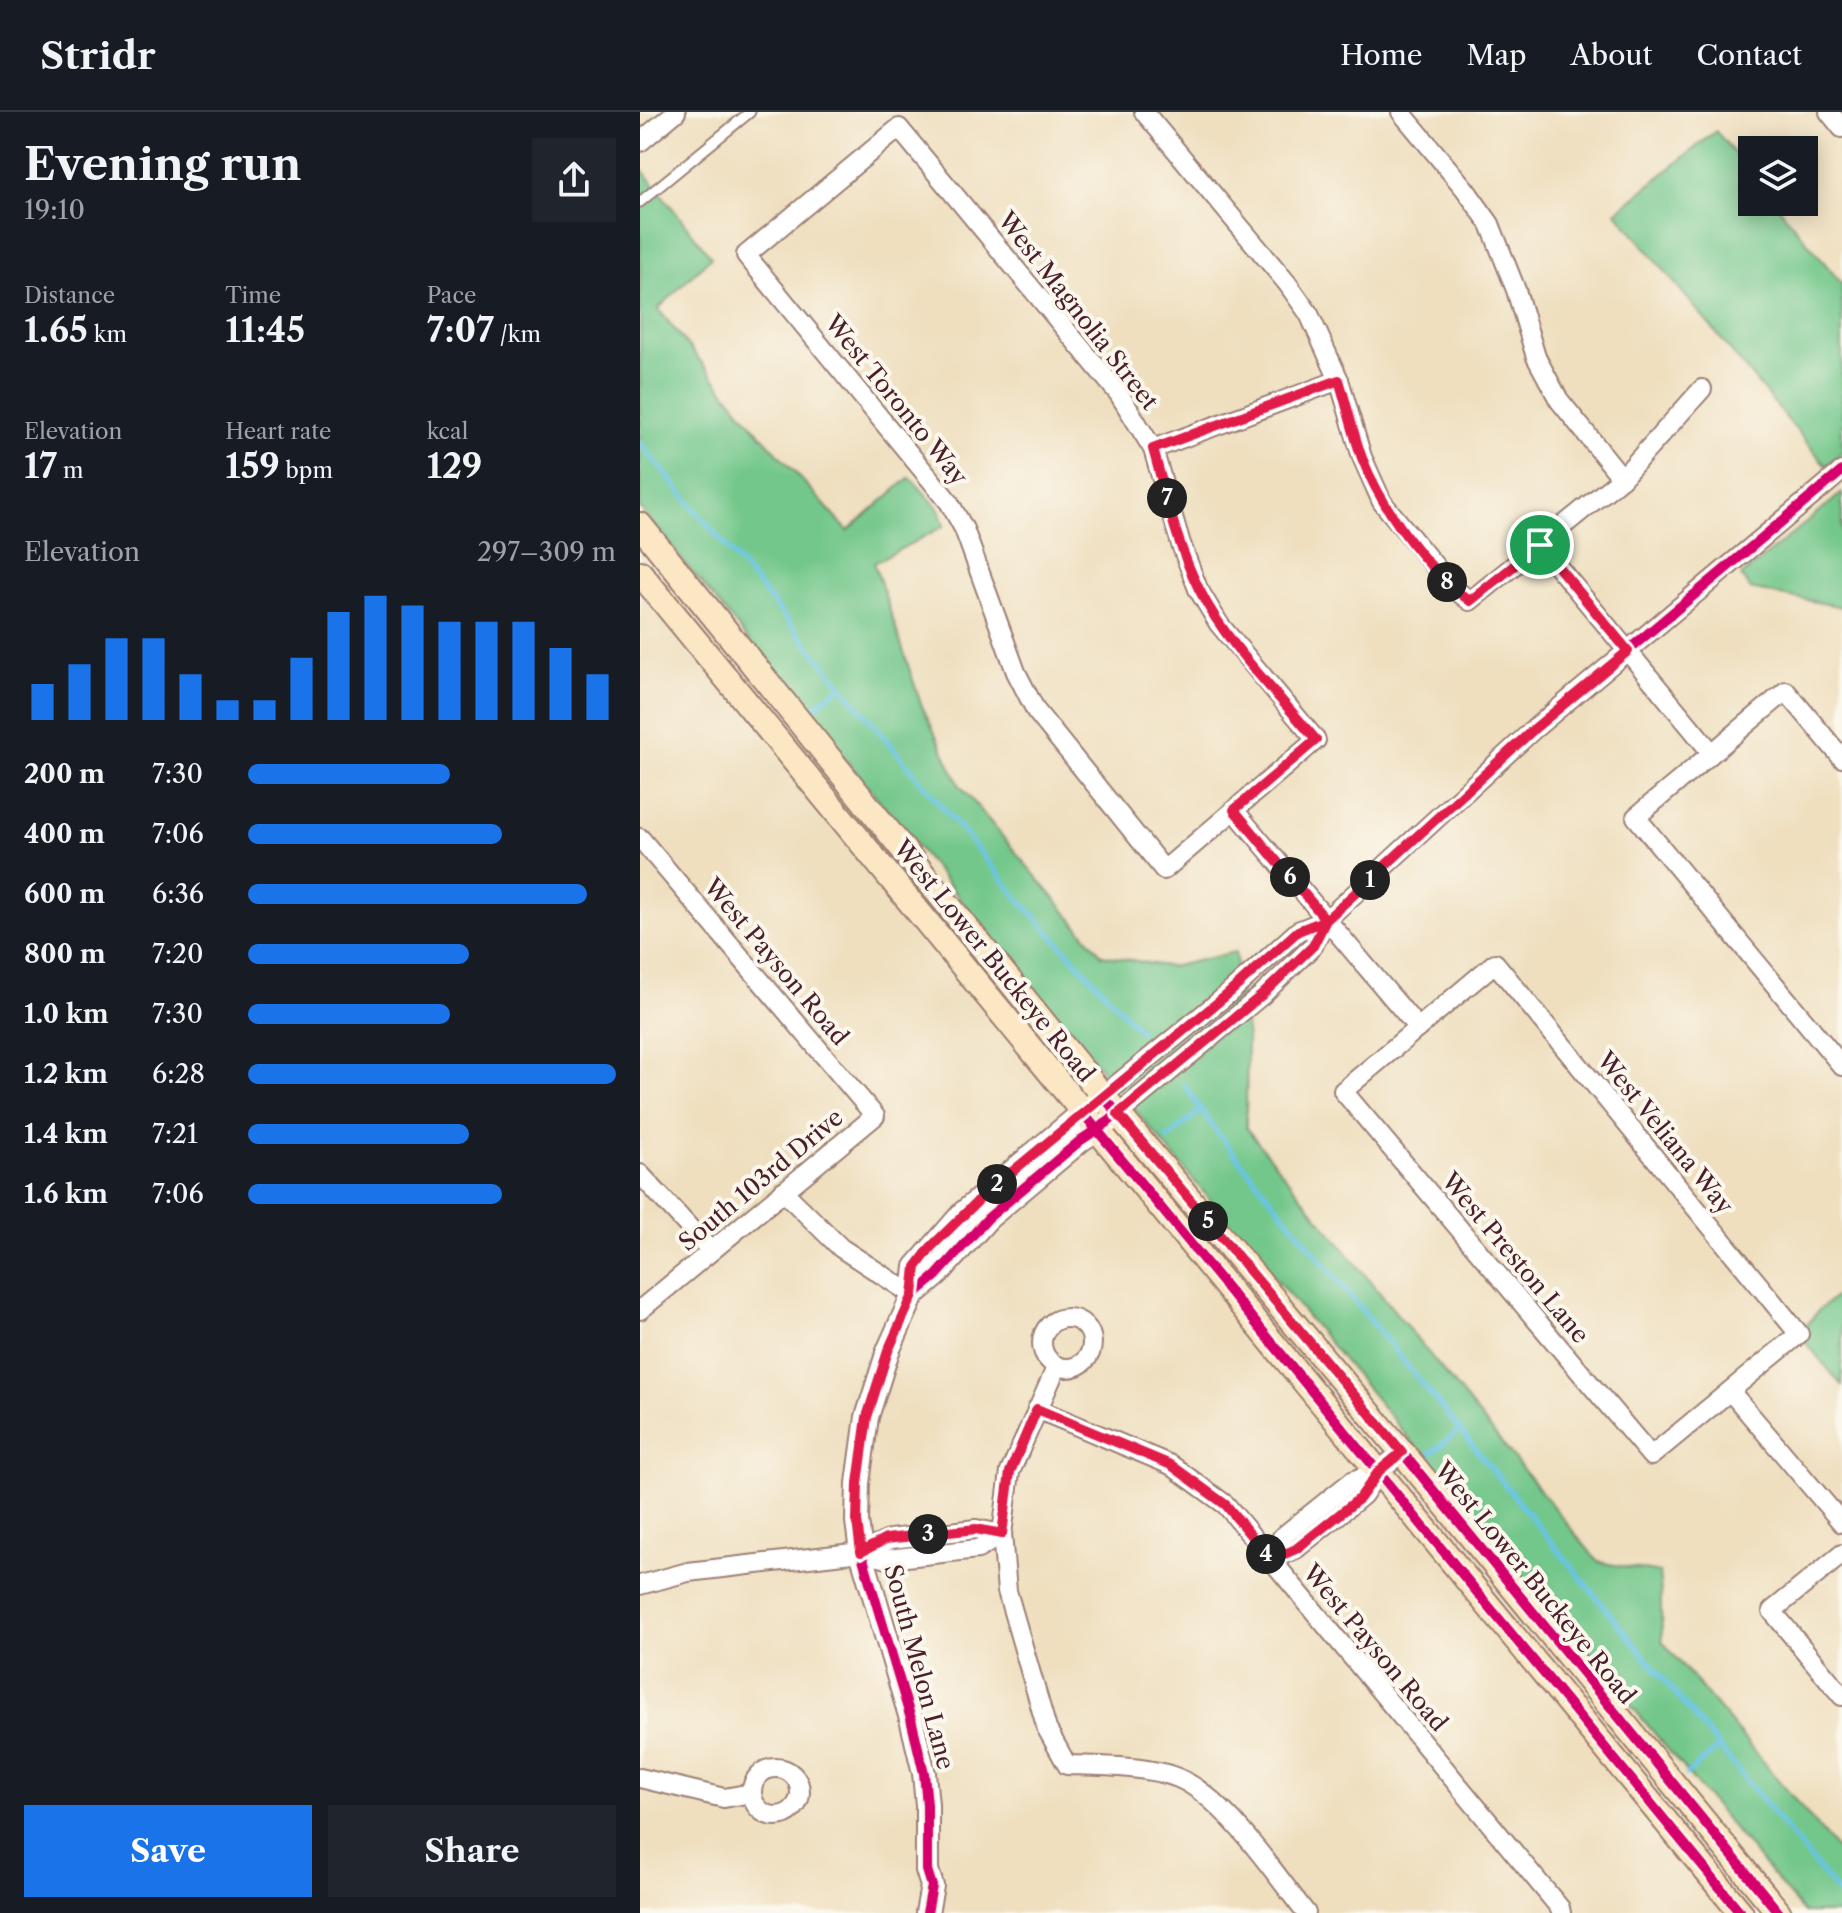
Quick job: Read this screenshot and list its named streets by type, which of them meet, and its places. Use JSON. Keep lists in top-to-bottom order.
{
  "streets": {
    "main road": ["West Lower Buckeye Road"],
    "street": [
      "West Magnolia Street",
      "West Toronto Way",
      "West Payson Road",
      "West Veliana Way",
      "South 103rd Drive",
      "West Preston Lane",
      "South Melon Lane"
    ]
  },
  "crossings": [
    ["West Magnolia Street", "West Toronto Way"],
    ["West Lower Buckeye Road", "South Melon Lane"],
    ["West Payson Road", "South 103rd Drive"],
    ["West Veliana Way", "West Preston Lane"]
  ],
  "page": {
    "header": "Stridr",
    "nav": [
      "Home",
      "Map",
      "About",
      "Contact"
    ],
    "heading": ["Evening run", "19:10"],
    "stats": [
      ["Distance", "1.65 km"],
      ["Time", "11:45"],
      ["Pace", "7:07 /km"],
      ["Elevation", "17 m"],
      ["Heart rate", "159 bpm"],
      ["kcal", "129"]
    ],
    "pins": [
      "7",
      "8",
      "6",
      "1",
      "2",
      "5",
      "3",
      "4"
    ],
    "chart": ["Elevation", "297–309 m"],
    "list": [
      {
        "name": "200 m",
        "note": "7:30"
      },
      {
        "name": "400 m",
        "note": "7:06"
      },
      {
        "name": "600 m",
        "note": "6:36"
      },
      {
        "name": "800 m",
        "note": "7:20"
      },
      {
        "name": "1.0 km",
        "note": "7:30"
      },
      {
        "name": "1.2 km",
        "note": "6:28"
      },
      {
        "name": "1.4 km",
        "note": "7:21"
      },
      {
        "name": "1.6 km",
        "note": "7:06"
      }
    ],
    "buttons": ["Save", "Share"]
  }
}
